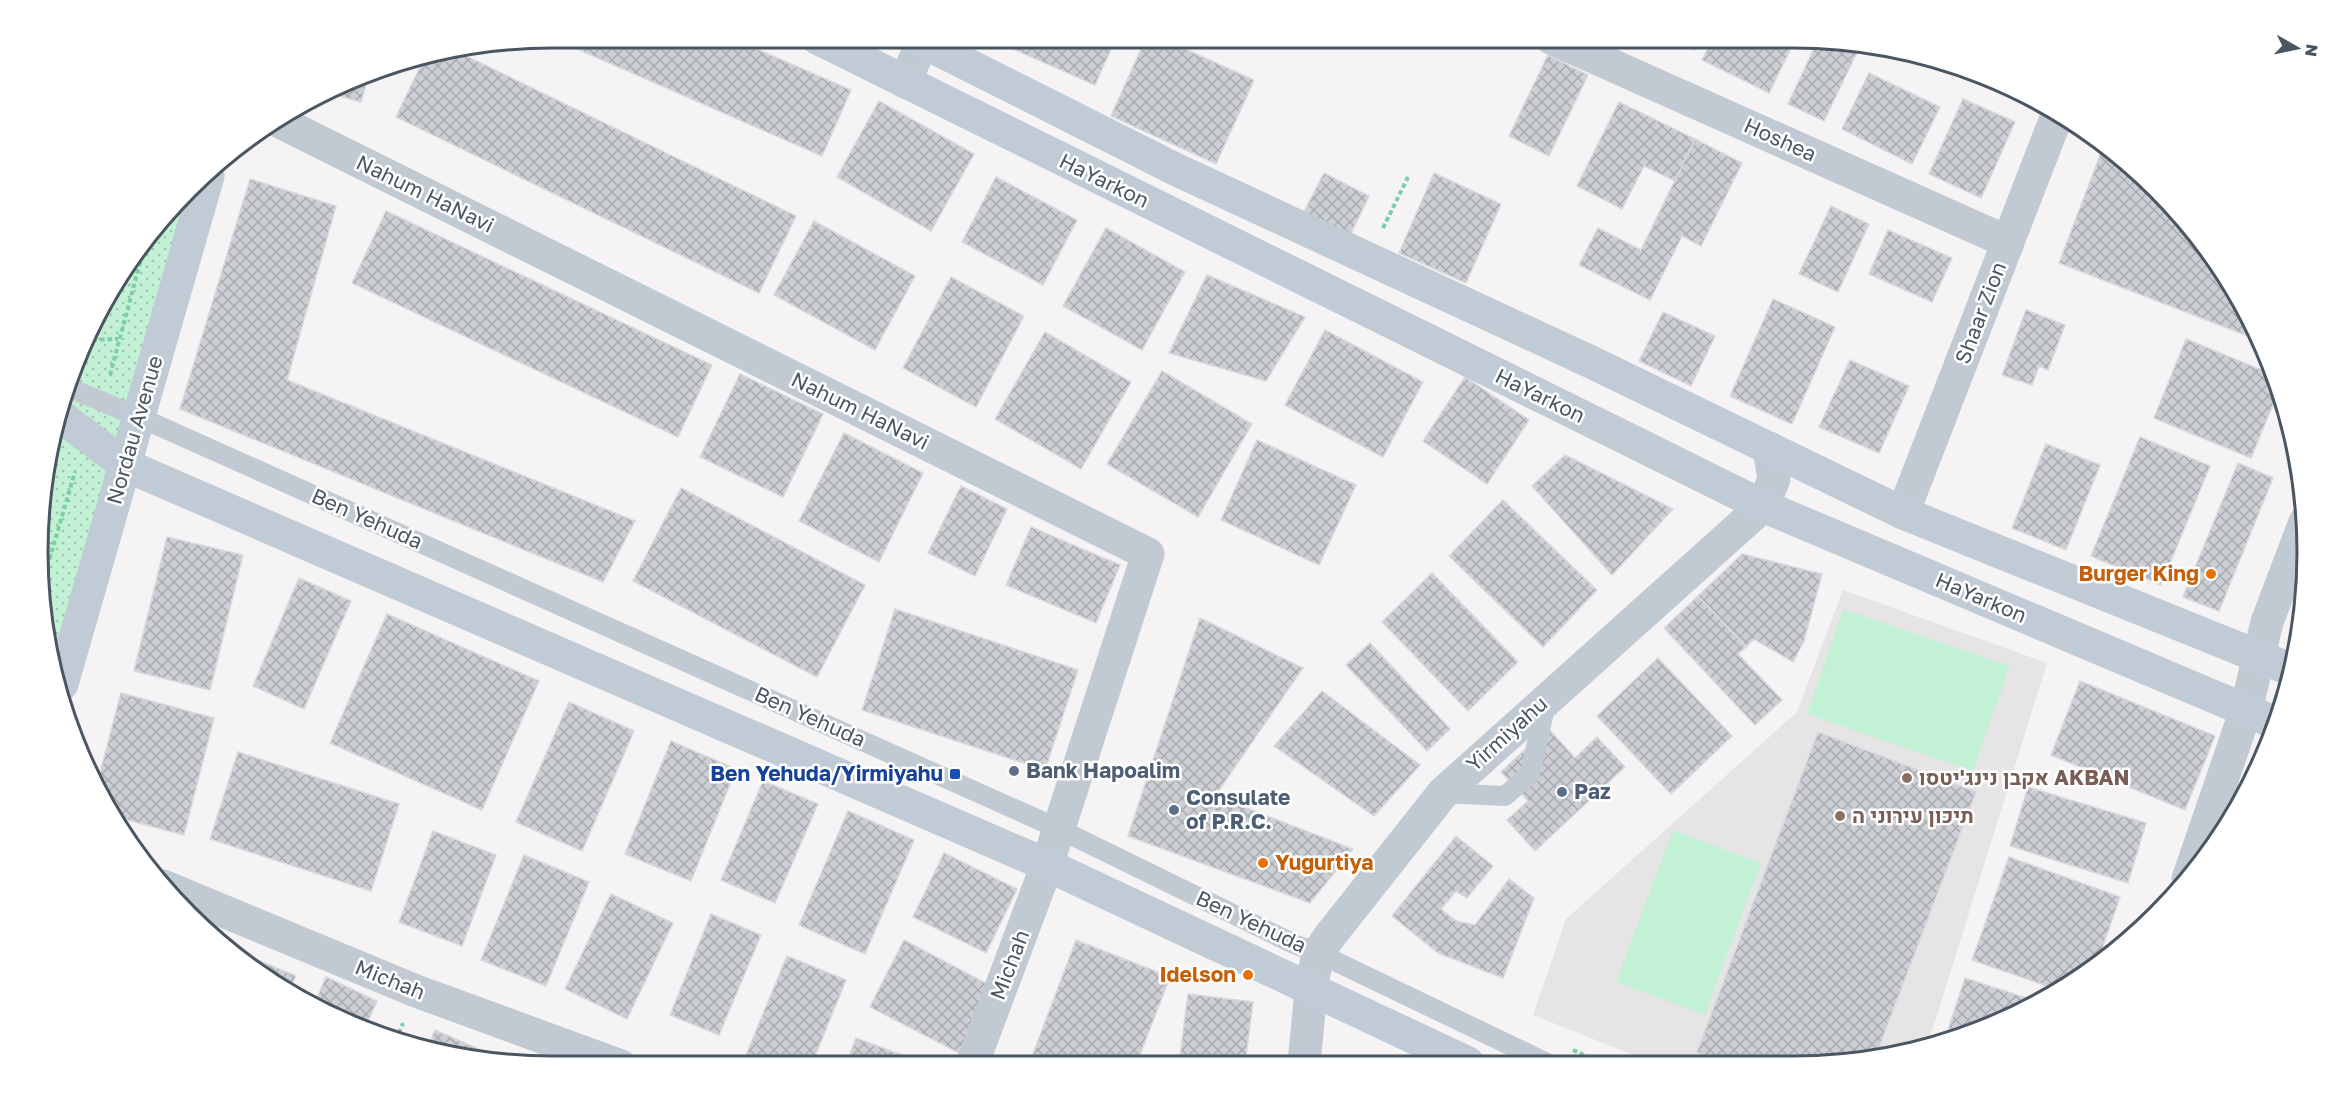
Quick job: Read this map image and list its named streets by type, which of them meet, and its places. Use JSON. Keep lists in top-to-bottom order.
{
  "streets": {
    "main road": ["HaYarkon", "Nordau Avenue", "Ben Yehuda"],
    "street": [
      "Hoshea",
      "Nahum HaNavi",
      "Shaar Zion",
      "Yirmiyahu",
      "Michah"
    ]
  },
  "crossings": [
    ["Hoshea", "Shaar Zion"],
    ["HaYarkon", "Shaar Zion"],
    ["HaYarkon", "Yirmiyahu"],
    ["Nahum HaNavi", "Ben Yehuda"],
    ["Nahum HaNavi", "Michah"],
    ["Nordau Avenue", "Ben Yehuda"],
    ["Ben Yehuda", "Yirmiyahu"],
    ["Ben Yehuda", "Michah"]
  ],
  "places": {
    "other": [
      "Burger King",
      "Bank Hapoalim",
      "אקבן נינג'יטסו AKBAN",
      "Paz",
      "Consulate of P.R.C.",
      "תיכון עירוני ה",
      "Yugurtiya",
      "Idelson"
    ],
    "transit": ["Ben Yehuda/Yirmiyahu"]
  },
  "north": "right"
}
